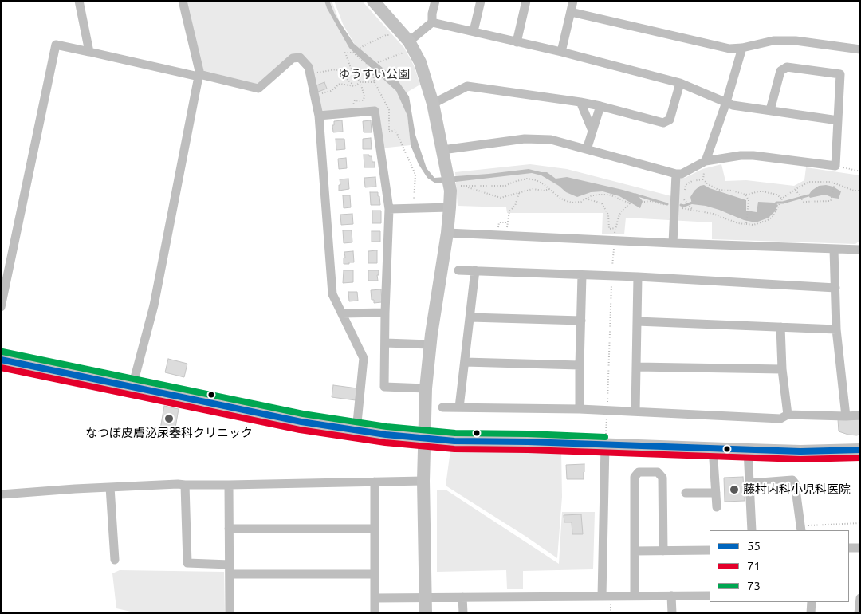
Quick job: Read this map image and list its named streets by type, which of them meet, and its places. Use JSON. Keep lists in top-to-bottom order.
{
  "parks": ["ゆうすい公園"],
  "places": ["なつぼ皮膚泌尿器科クリニック", "藤村内科小児科医院"],
  "lines": ["transit line 73", "transit line 55", "transit line 71"],
  "legend": ["55", "71", "73"]
}
